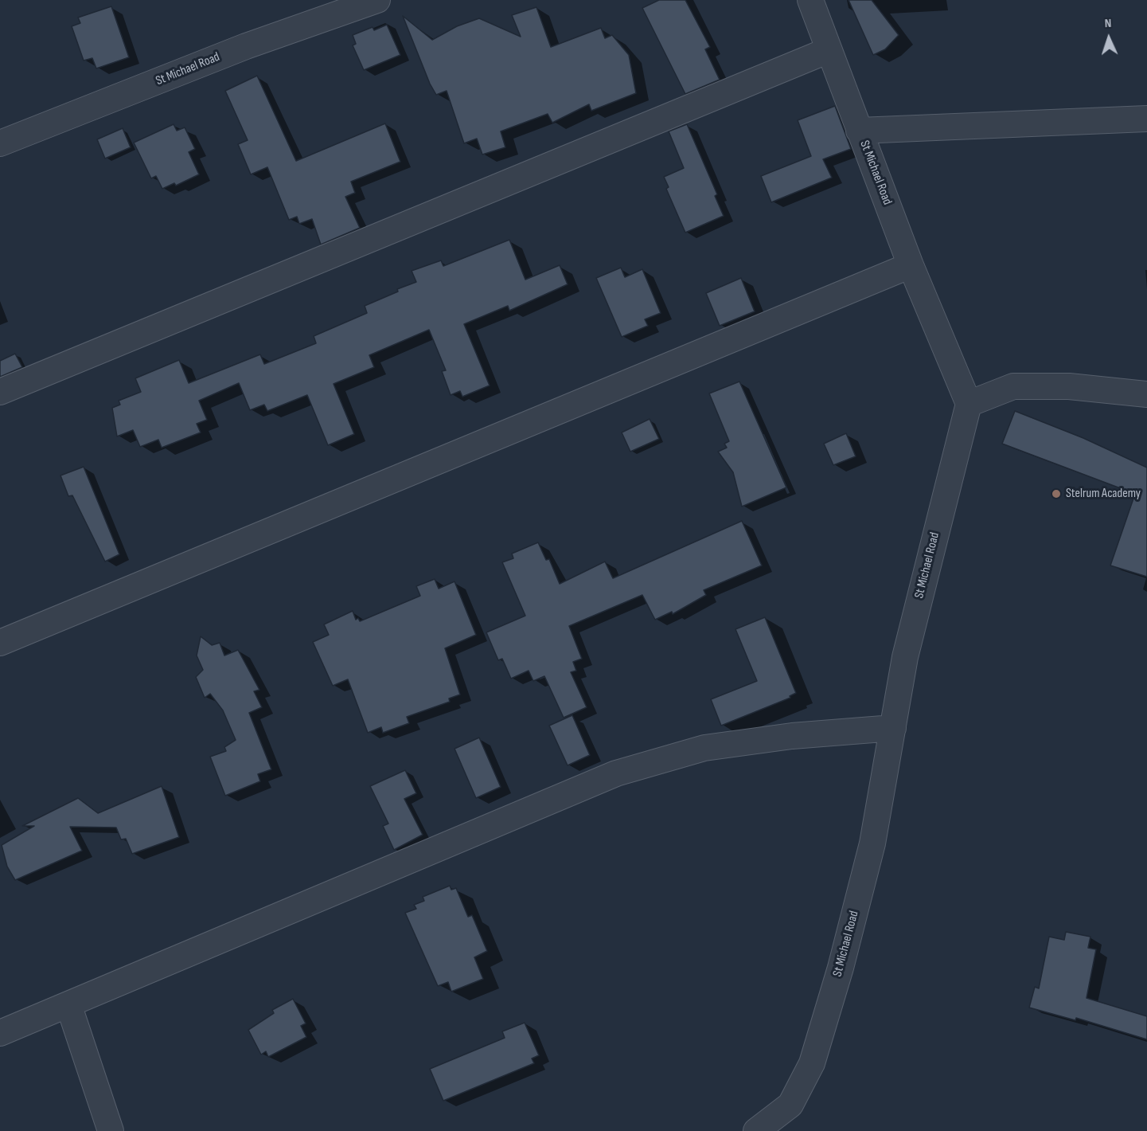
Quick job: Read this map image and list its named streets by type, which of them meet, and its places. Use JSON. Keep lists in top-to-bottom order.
{
  "streets": {
    "street": ["St Michael Road"]
  },
  "places": ["Stelrum Academy"],
  "north": "top"
}
